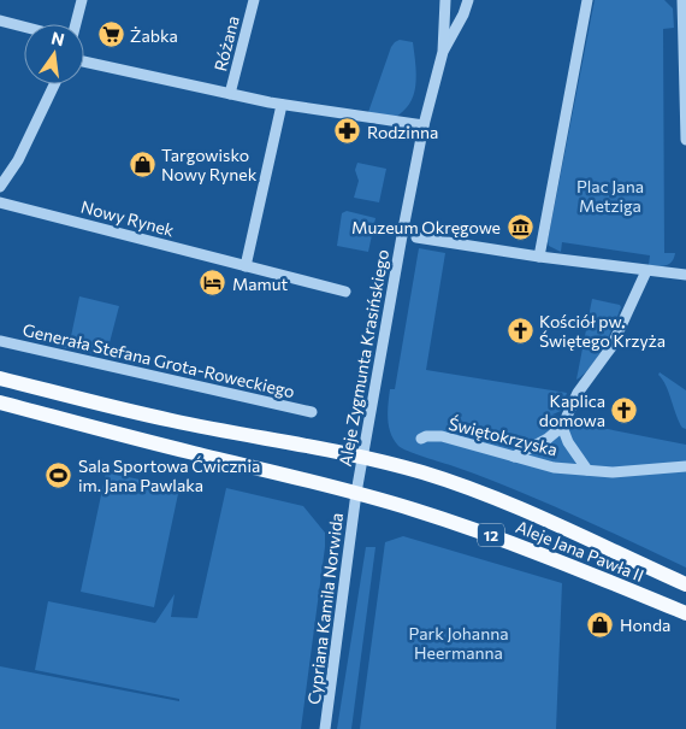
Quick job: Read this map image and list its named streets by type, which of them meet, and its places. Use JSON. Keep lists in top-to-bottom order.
{
  "streets": {
    "main road": ["12", "Aleje Jana Pawła II"],
    "street": [
      "Różana",
      "Nowy Rynek",
      "Aleje Zygmunta Krasińskiego",
      "Generała Stefana Grota-Roweckiego",
      "Świętokrzyska",
      "Cypriana Kamila Norwida"
    ]
  },
  "crossings": [
    ["Aleje Zygmunta Krasińskiego", "12"],
    ["Aleje Zygmunta Krasińskiego", "Aleje Jana Pawła II"],
    ["Aleje Zygmunta Krasińskiego", "Cypriana Kamila Norwida"],
    ["12", "Aleje Jana Pawła II"],
    ["12", "Cypriana Kamila Norwida"],
    ["Aleje Jana Pawła II", "Cypriana Kamila Norwida"]
  ],
  "parks": ["Plac Jana Metziga", "Park Johanna Heermanna"],
  "places": {
    "supermarket": ["Żabka"],
    "pharmacy": ["Rodzinna"],
    "shop": ["Targowisko Nowy Rynek", "Honda"],
    "museum": ["Muzeum Okręgowe"],
    "hotel": ["Mamut"],
    "church": ["Kościół pw. Świętego Krzyża", "Kaplica domowa"],
    "sports": ["Sala Sportowa Ćwicznia im. Jana Pawlaka"]
  },
  "north": "top"
}
